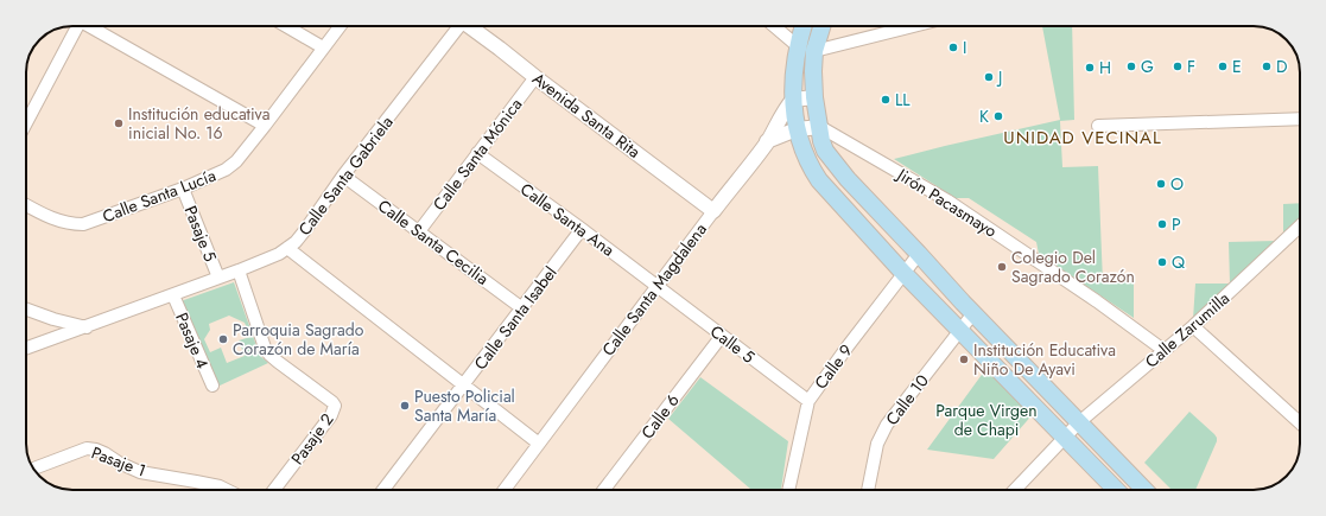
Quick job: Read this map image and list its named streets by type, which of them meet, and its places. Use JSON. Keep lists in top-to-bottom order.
{
  "streets": {
    "street": [
      "Avenida Santa Rita",
      "Calle Santa Mónica",
      "Calle Santa Gabriela",
      "Calle Santa Lucía",
      "Jirón Pacasmayo",
      "Calle Santa Ana",
      "Pasaje 5",
      "Calle Santa Cecilia",
      "Calle Santa Magdalena",
      "Calle Santa Isabel",
      "Calle Zarumilla",
      "Pasaje 4",
      "Calle 5",
      "Calle 9",
      "Calle 10",
      "Calle 6",
      "Pasaje 2",
      "Pasaje 1"
    ]
  },
  "crossings": [
    ["Avenida Santa Rita", "Calle Santa Mónica"],
    ["Avenida Santa Rita", "Calle Santa Magdalena"],
    ["Calle Santa Mónica", "Calle Santa Ana"],
    ["Calle Santa Mónica", "Calle Santa Cecilia"],
    ["Calle Santa Gabriela", "Pasaje 5"],
    ["Calle Santa Gabriela", "Calle Santa Cecilia"],
    ["Calle Santa Gabriela", "Pasaje 4"],
    ["Calle Santa Gabriela", "Pasaje 2"],
    ["Calle Santa Lucía", "Pasaje 5"],
    ["Jirón Pacasmayo", "Calle Zarumilla"],
    ["Calle Santa Ana", "Calle Santa Magdalena"],
    ["Calle Santa Ana", "Calle Santa Isabel"],
    ["Calle Santa Ana", "Calle 5"],
    ["Calle Santa Cecilia", "Calle Santa Isabel"],
    ["Calle Santa Magdalena", "Calle 5"],
    ["Calle 5", "Calle 9"],
    ["Calle 5", "Calle 6"]
  ],
  "districts": ["UNIDAD VECINAL"],
  "parks": ["Parque Virgen de Chapi"],
  "places": [
    "I",
    "G",
    "F",
    "E",
    "D",
    "H",
    "J",
    "LL",
    "K",
    "Institución educativa inicial No. 16",
    "O",
    "P",
    "Q",
    "Colegio Del Sagrado Corazón",
    "Parroquia Sagrado Corazón de María",
    "Institución Educativa Niño De Ayavi",
    "Puesto Policial Santa María"
  ]
}
